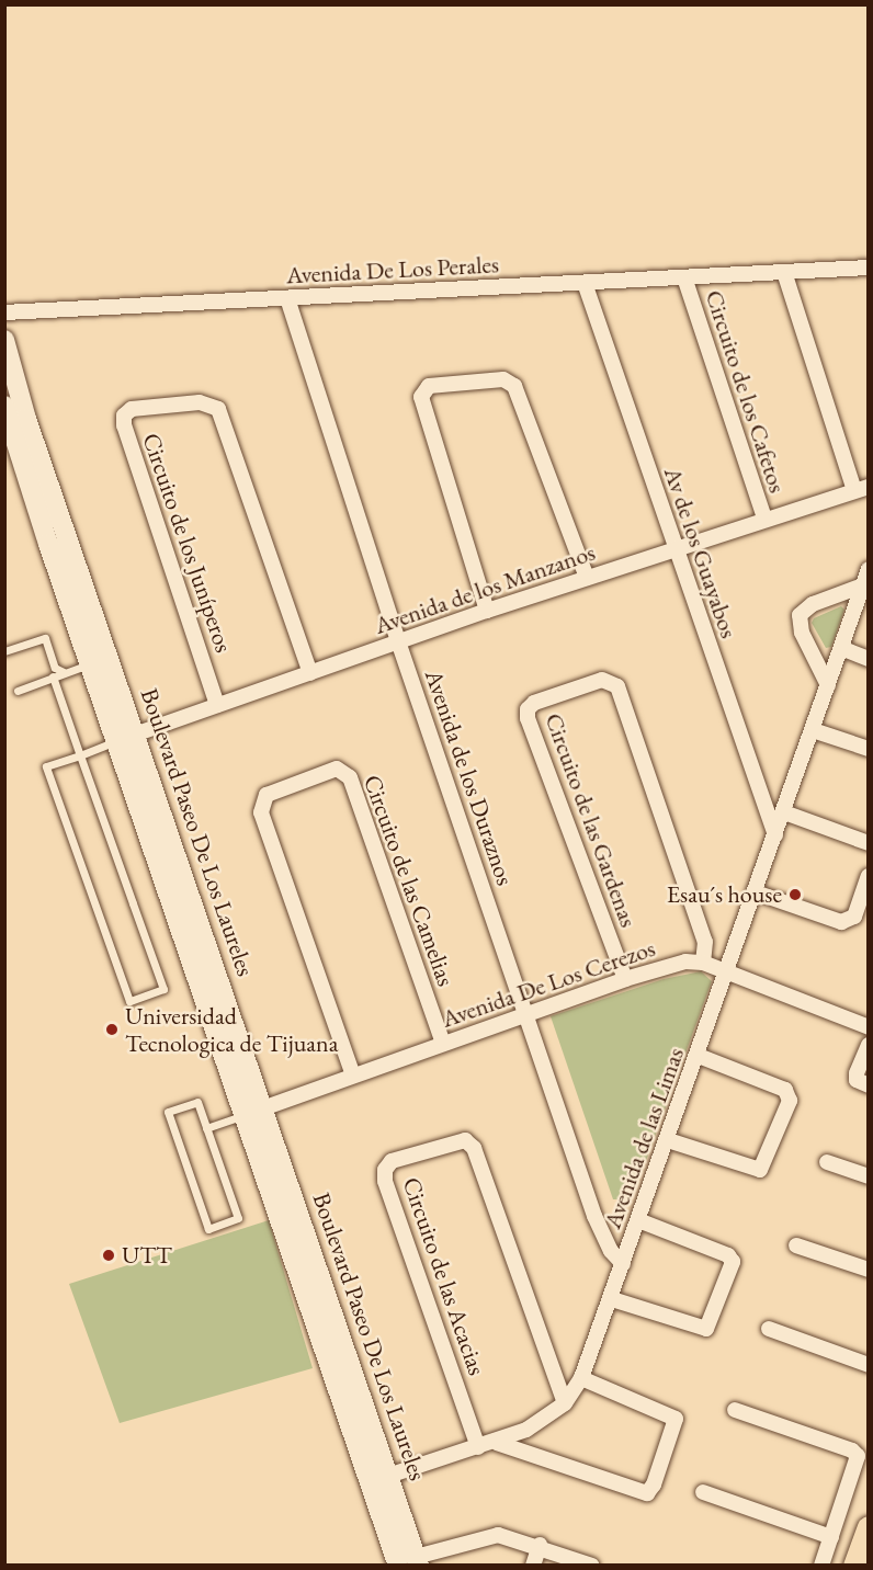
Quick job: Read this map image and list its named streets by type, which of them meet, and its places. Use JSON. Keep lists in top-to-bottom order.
{
  "streets": {
    "street": [
      "Avenida De Los Perales",
      "Circuito de los Cafetos",
      "Circuito de los Juníperos",
      "Av de los Guayabos",
      "Avenida de los Manzanos",
      "Avenida de los Duraznos",
      "Circuito de las Gardenas",
      "Boulevard Paseo De Los Laureles",
      "Circuito de las Camelias",
      "Avenida De Los Cerezos",
      "Avenida de las Limas",
      "Circuito de las Acacias"
    ]
  },
  "crossings": [
    ["Avenida De Los Perales", "Circuito de los Cafetos"],
    ["Avenida De Los Perales", "Av de los Guayabos"],
    ["Avenida De Los Perales", "Avenida de los Duraznos"],
    ["Circuito de los Cafetos", "Avenida de los Manzanos"],
    ["Circuito de los Juníperos", "Avenida de los Manzanos"],
    ["Av de los Guayabos", "Avenida de los Manzanos"],
    ["Av de los Guayabos", "Avenida de las Limas"],
    ["Avenida de los Manzanos", "Avenida de los Duraznos"],
    ["Avenida de los Manzanos", "Boulevard Paseo De Los Laureles"],
    ["Avenida de los Duraznos", "Avenida De Los Cerezos"],
    ["Avenida de los Duraznos", "Avenida de las Limas"],
    ["Circuito de las Gardenas", "Avenida De Los Cerezos"],
    ["Boulevard Paseo De Los Laureles", "Avenida De Los Cerezos"],
    ["Boulevard Paseo De Los Laureles", "Avenida de las Limas"],
    ["Circuito de las Camelias", "Avenida De Los Cerezos"],
    ["Avenida De Los Cerezos", "Avenida de las Limas"],
    ["Avenida de las Limas", "Circuito de las Acacias"]
  ],
  "places": ["Esau´s house", "Universidad Tecnologica de Tijuana", "UTT"]
}
